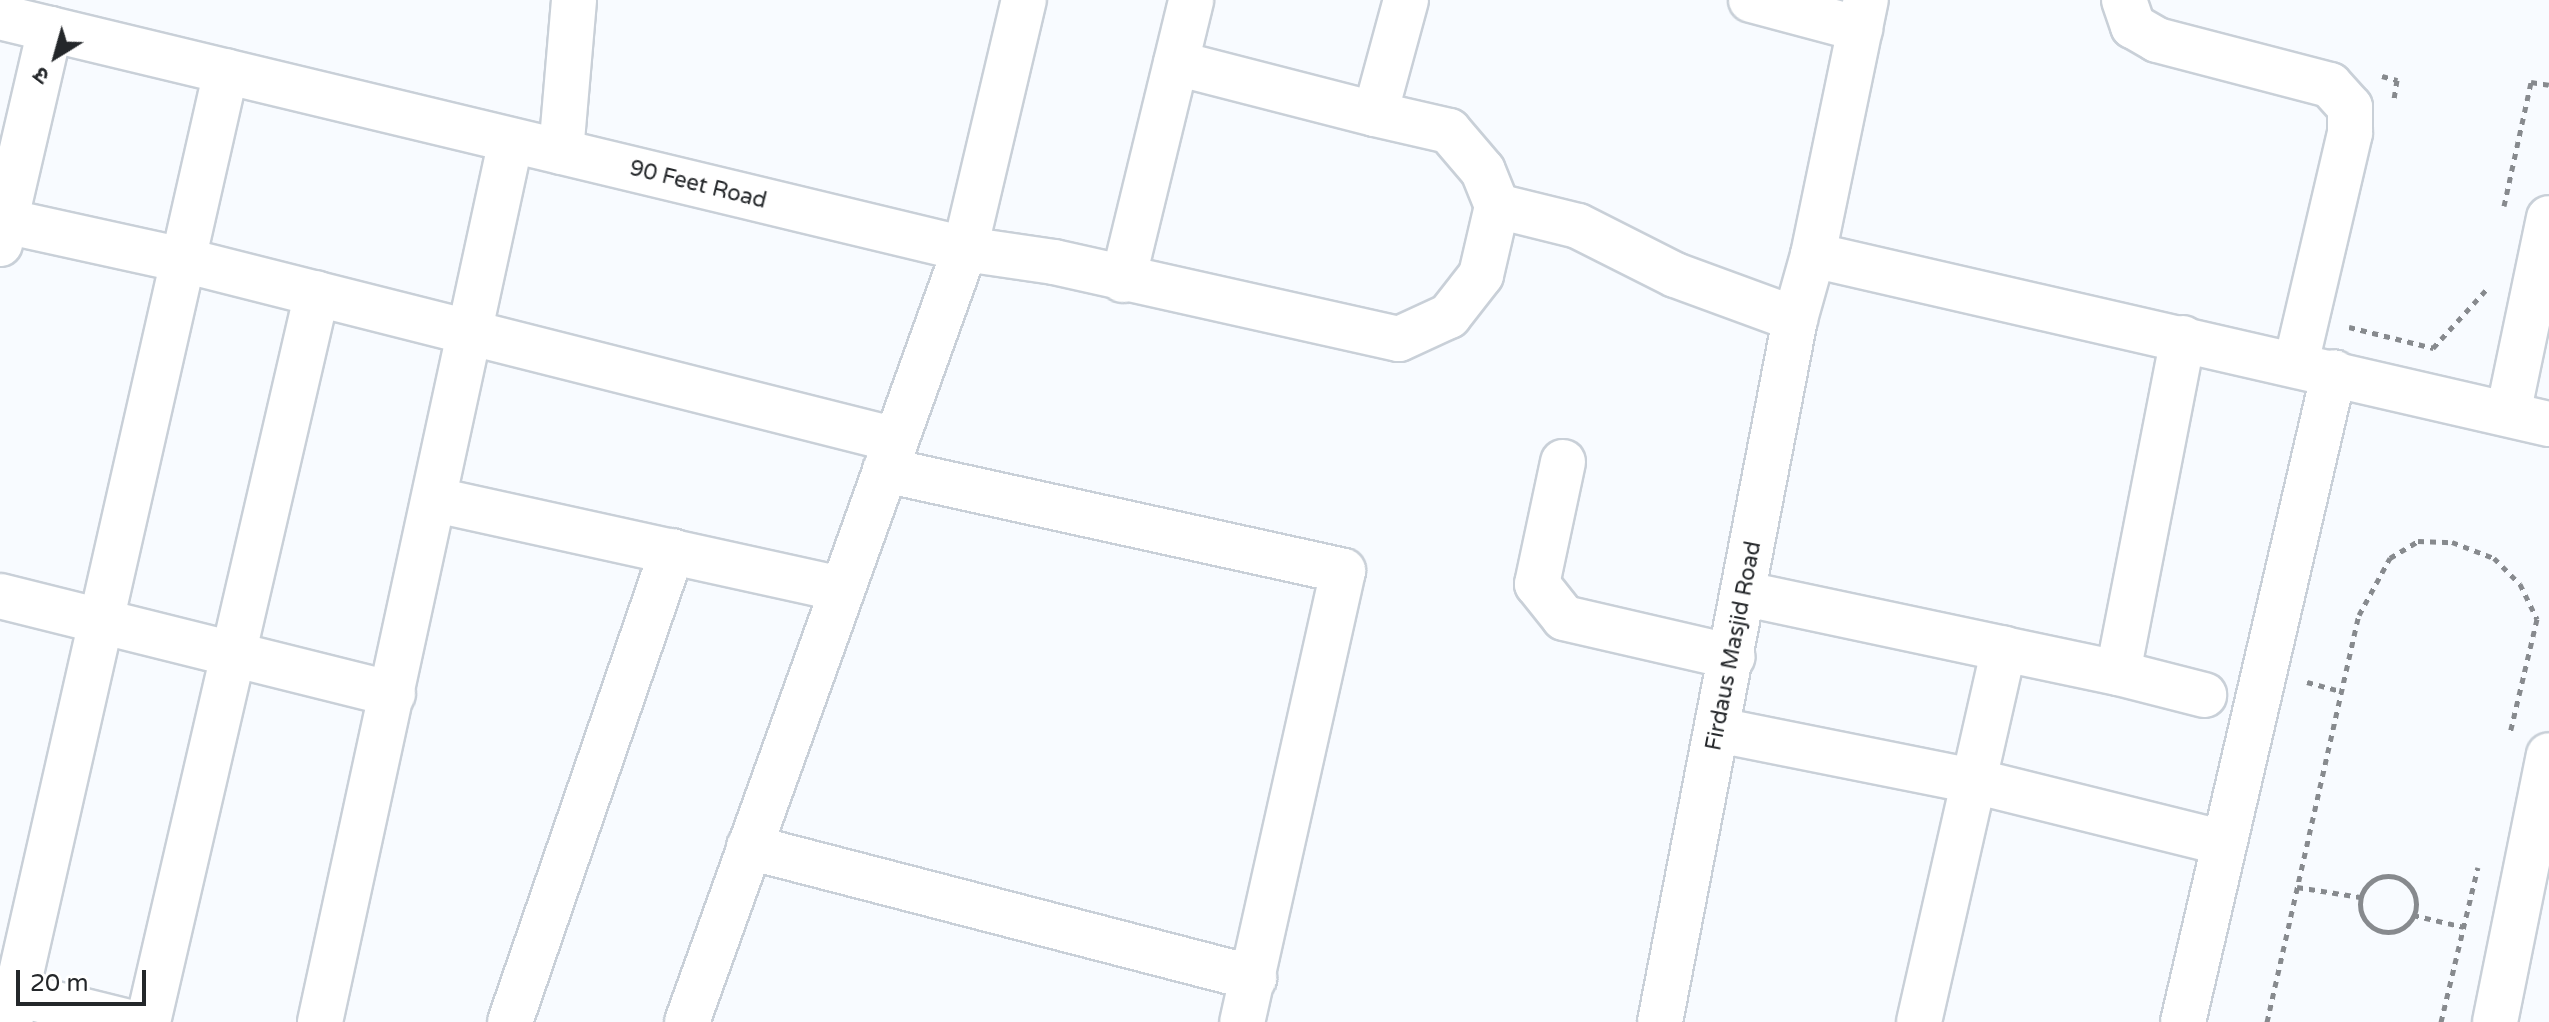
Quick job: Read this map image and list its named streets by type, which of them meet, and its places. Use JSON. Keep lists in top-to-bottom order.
{
  "streets": {
    "street": ["90 Feet Road", "Firdaus Masjid Road"]
  },
  "scale_bar": "20 m",
  "north": "bottom left"
}
